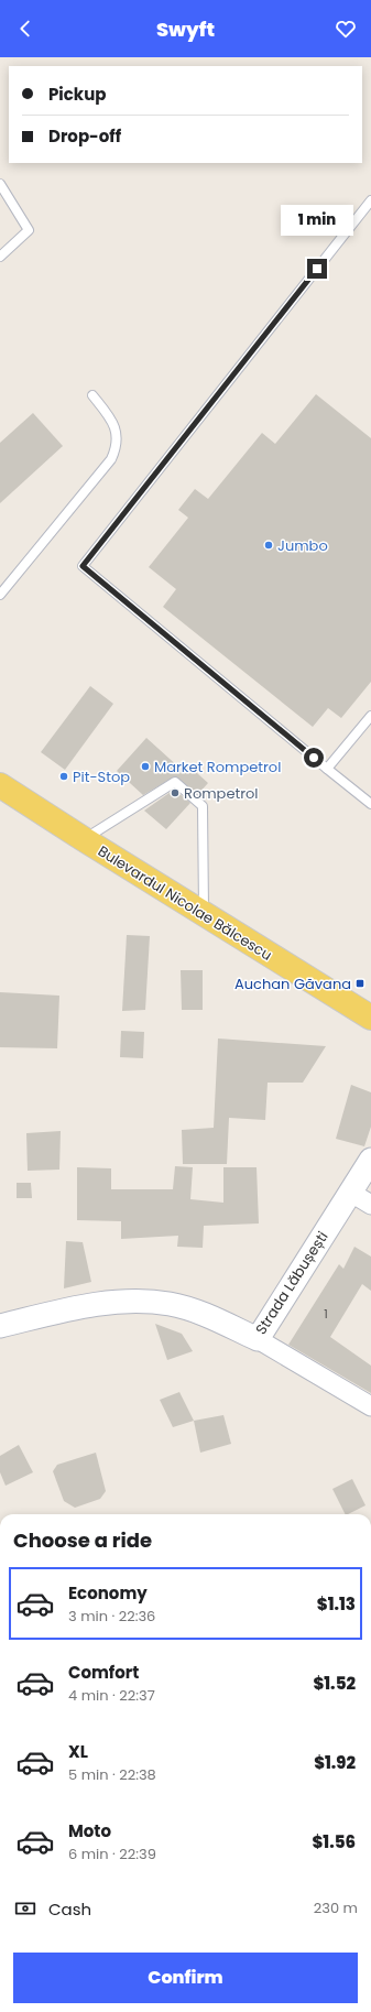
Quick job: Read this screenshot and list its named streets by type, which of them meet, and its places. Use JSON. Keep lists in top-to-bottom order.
{
  "streets": {
    "main road": ["Bulevardul Nicolae Bălcescu"],
    "street": ["Strada Lăbușești"]
  },
  "places": {
    "other": [
      "Jumbo",
      "Market Rompetrol",
      "Pit-Stop",
      "Rompetrol"
    ],
    "transit": ["Auchan Găvana"]
  },
  "house_numbers": ["1"],
  "page": {
    "header": "Swyft",
    "banner": ["Pickup", "Drop-off"],
    "bubble": "1 min",
    "heading": "Choose a ride",
    "list": [
      {
        "name": "Economy",
        "note": "3 min · 22:36",
        "value": "$1.13"
      },
      {
        "name": "Comfort",
        "note": "4 min · 22:37",
        "value": "$1.52"
      },
      {
        "name": "XL",
        "note": "5 min · 22:38",
        "value": "$1.92"
      },
      {
        "name": "Moto",
        "note": "6 min · 22:39",
        "value": "$1.56"
      }
    ],
    "pay": ["Cash", "230 m"],
    "buttons": "Confirm"
  }
}
